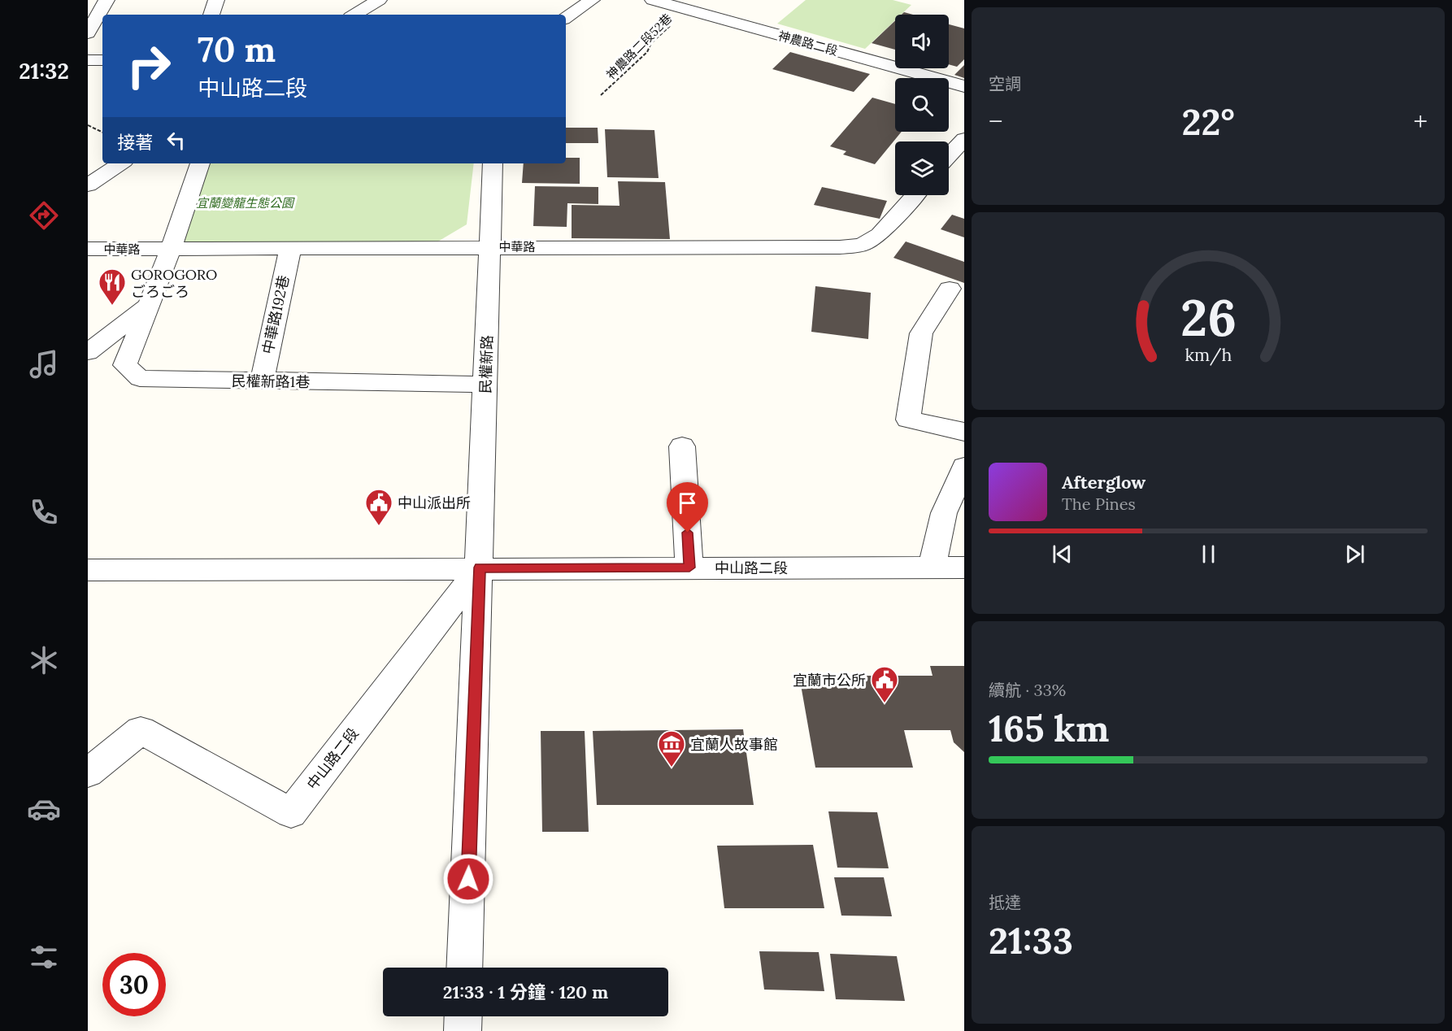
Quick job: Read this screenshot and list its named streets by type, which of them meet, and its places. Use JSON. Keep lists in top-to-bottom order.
{
  "streets": {
    "street": [
      "神農路二段",
      "中華路",
      "中華路192巷",
      "民權新路",
      "民權新路1巷",
      "中山路二段"
    ],
    "path": ["神農路二段52巷"]
  },
  "crossings": [
    ["神農路二段", "神農路二段52巷"],
    ["中華路", "中華路192巷"],
    ["中華路", "民權新路"],
    ["中華路192巷", "民權新路1巷"],
    ["民權新路", "民權新路1巷"],
    ["民權新路", "中山路二段"]
  ],
  "parks": ["宜蘭變龍生態公園"],
  "places": {
    "restaurant": ["GOROGORO ごろごろ"],
    "public building": ["中山派出所", "宜蘭市公所"],
    "museum": ["宜蘭人故事館"]
  },
  "page": {
    "tabs": "21:32",
    "tile": [
      "空調",
      ["續航 · 33%", "165 km"],
      ["抵達", "21:33"]
    ],
    "turn": ["70 m", "中山路二段"],
    "heat": ["−", "22°", "+"],
    "then": "接著",
    "song": ["Afterglow", "The Pines"],
    "limit": "30",
    "trip": "21:33 · 1 分鐘 · 120 m",
    "gauge": ["26", "km/h"]
  }
}
